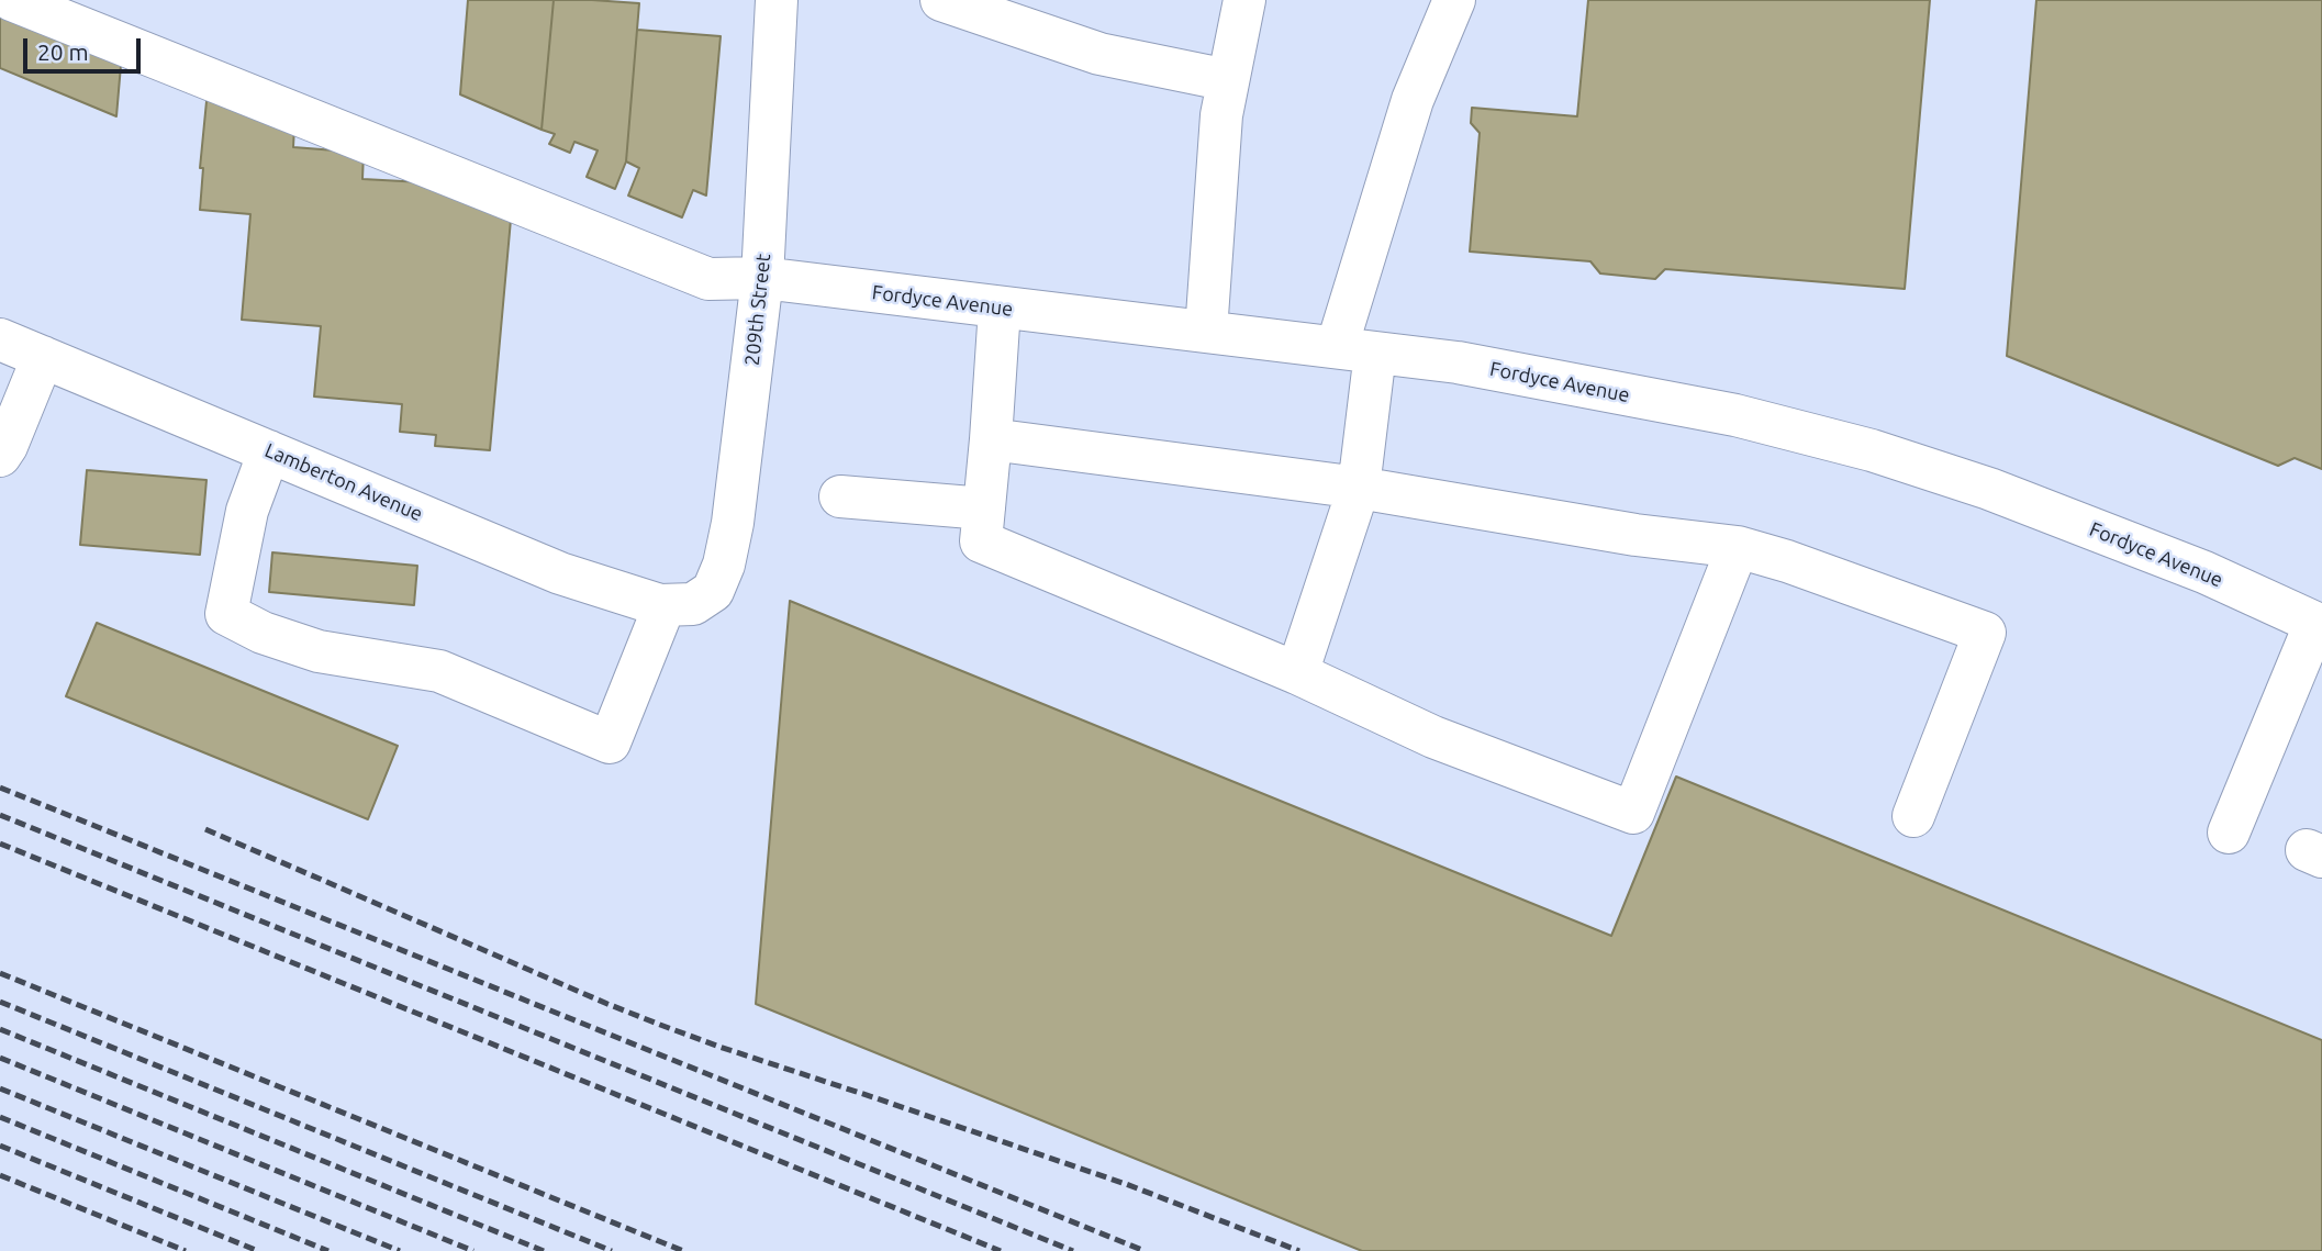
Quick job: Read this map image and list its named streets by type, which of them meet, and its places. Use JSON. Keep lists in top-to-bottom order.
{
  "streets": {
    "street": ["Fordyce Avenue", "209th Street", "Lamberton Avenue"]
  },
  "crossings": [
    ["Fordyce Avenue", "209th Street"],
    ["209th Street", "Lamberton Avenue"]
  ],
  "scale_bar": "20 m"
}
